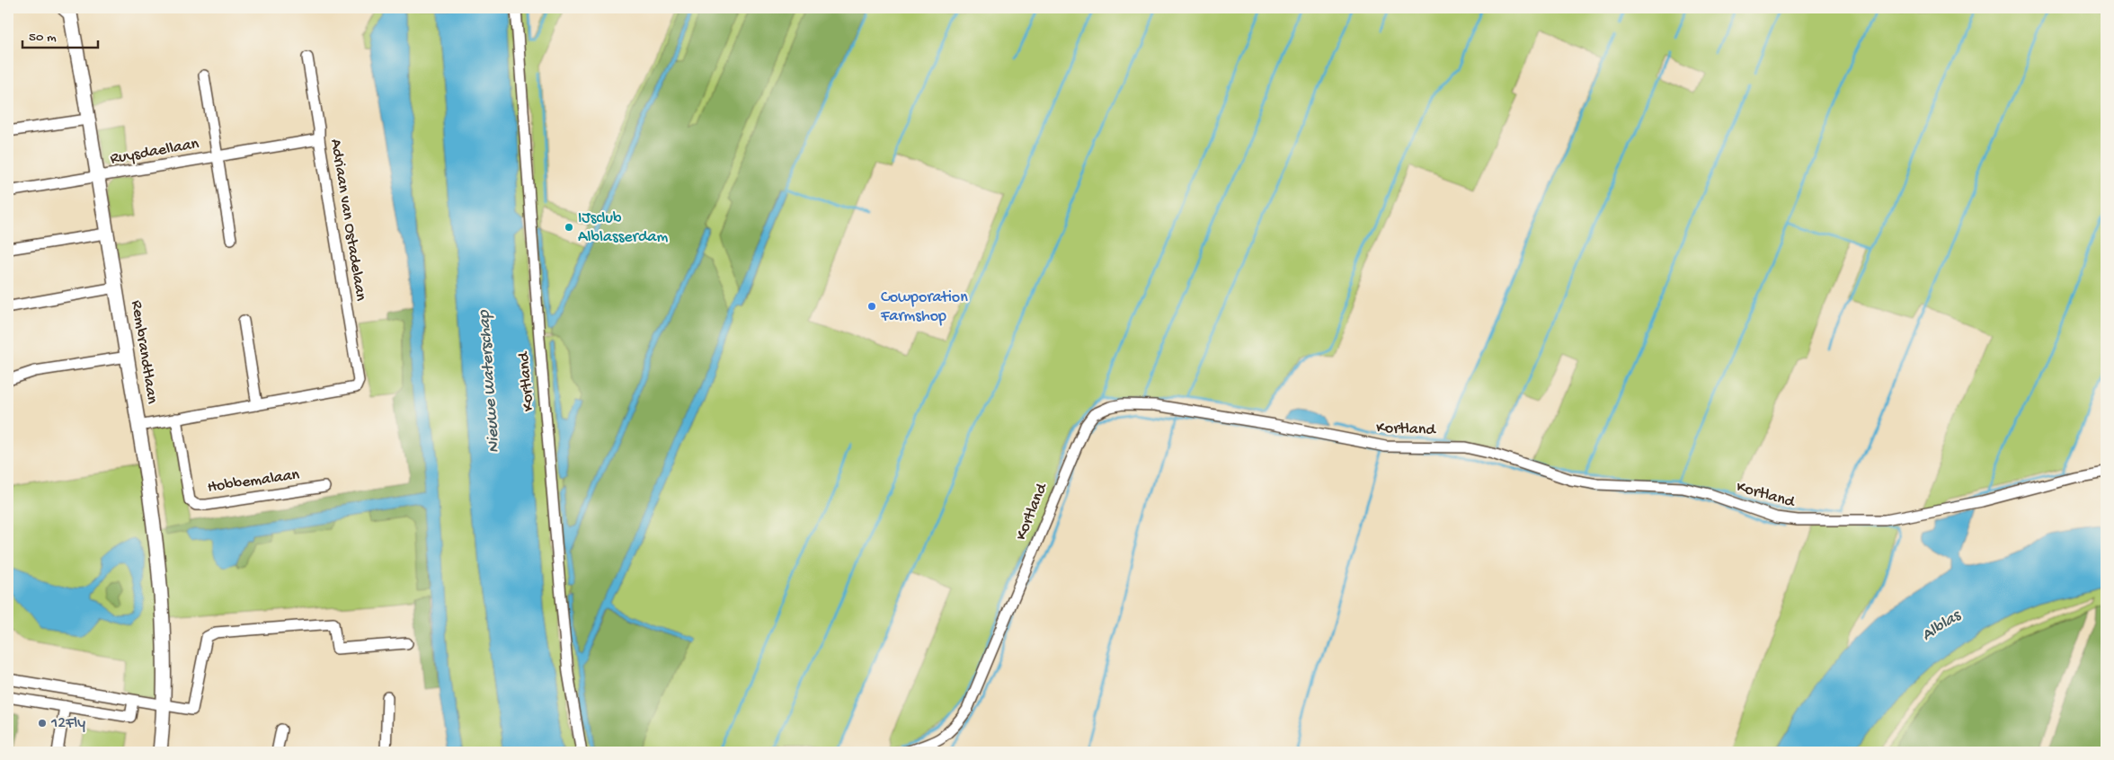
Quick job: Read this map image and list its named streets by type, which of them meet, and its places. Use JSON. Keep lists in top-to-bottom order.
{
  "streets": {
    "street": [
      "Ruysdaellaan",
      "Adriaan van Ostadelaan",
      "Rembrandtlaan",
      "Kortland",
      "Hobbemalaan"
    ]
  },
  "crossings": [
    ["Ruysdaellaan", "Adriaan van Ostadelaan"],
    ["Ruysdaellaan", "Rembrandtlaan"]
  ],
  "water": ["Nieuwe Waterschap", "Alblas"],
  "places": ["IJsclub Alblasserdam", "Cowporation Farmshop", "12Fly"],
  "scale_bar": "50 m"
}
